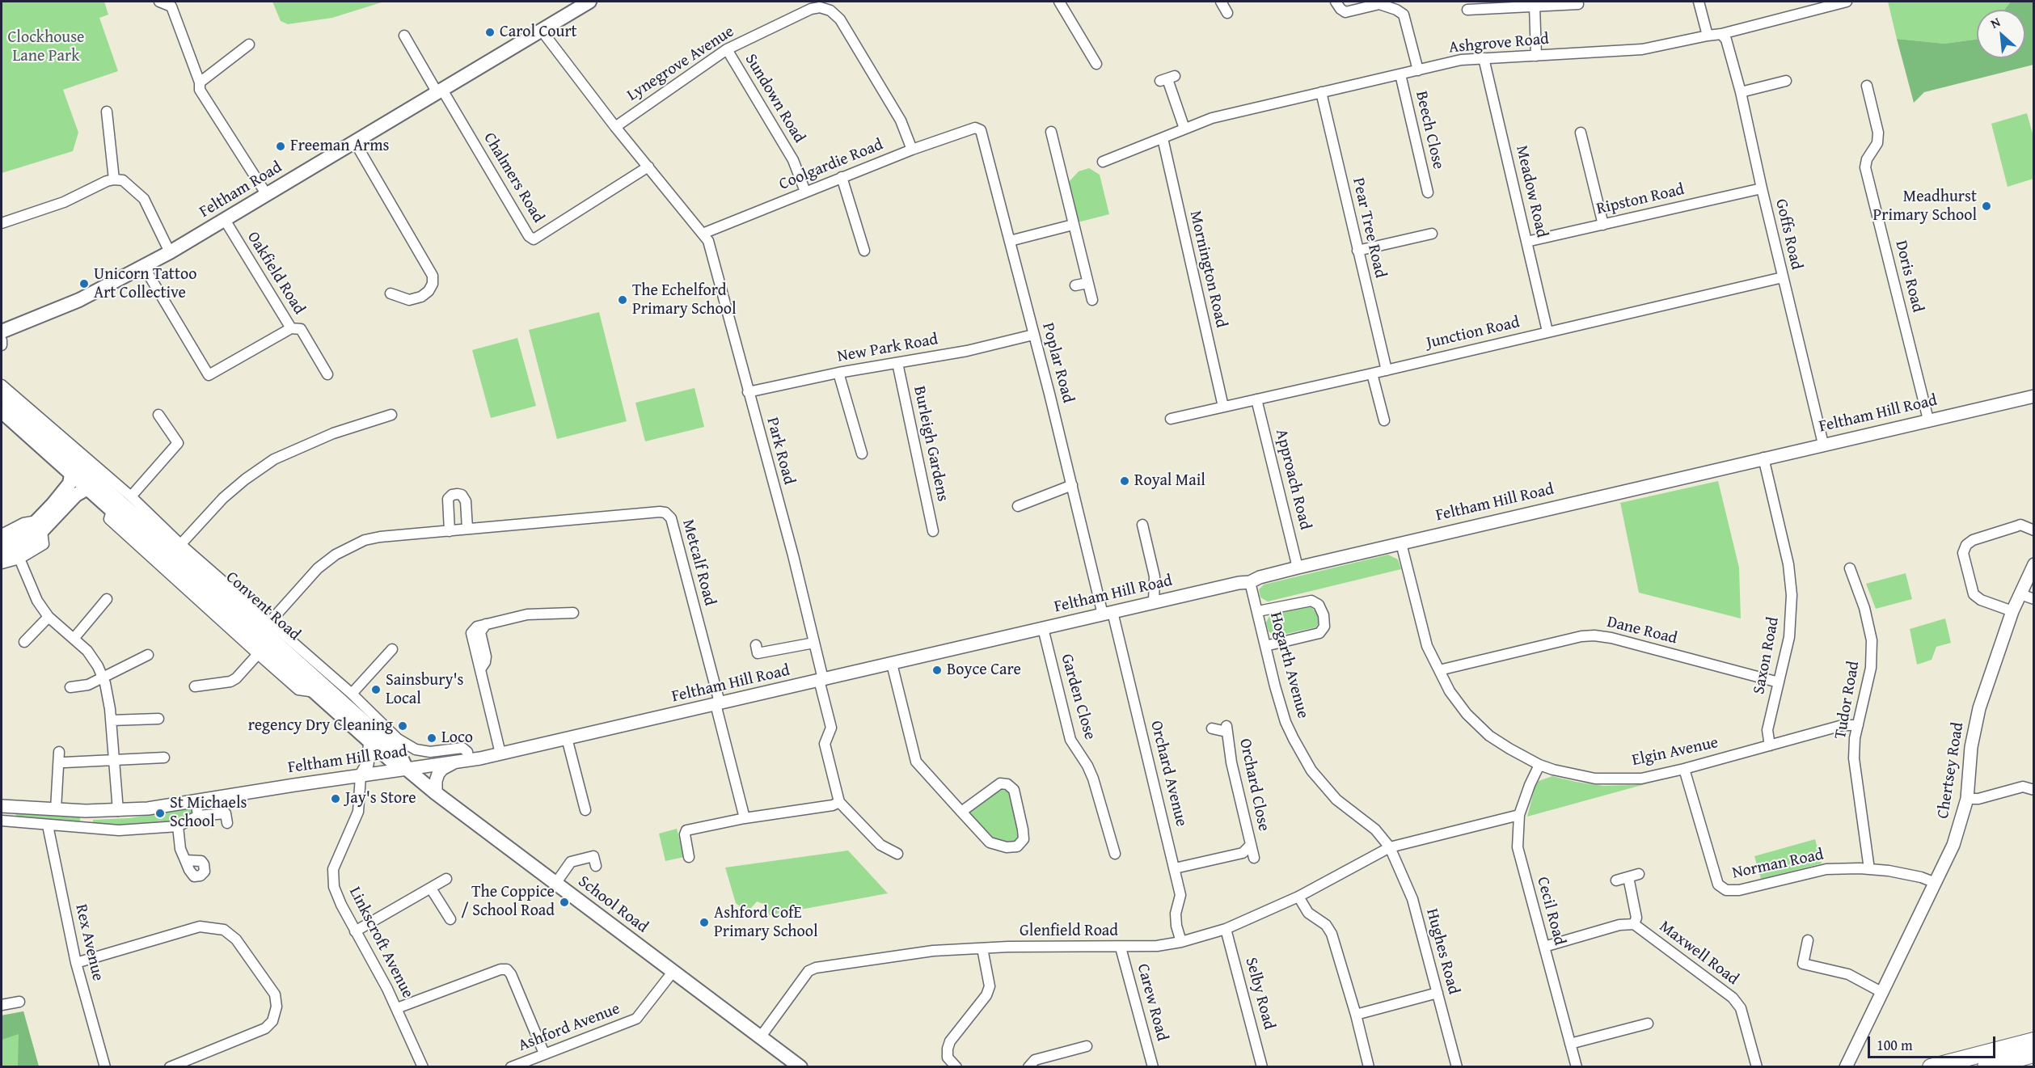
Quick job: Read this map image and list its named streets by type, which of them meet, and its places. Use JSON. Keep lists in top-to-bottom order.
{
  "streets": {
    "main road": ["Feltham Road", "Convent Road", "School Road"],
    "street": [
      "Ashgrove Road",
      "Lynegrove Avenue",
      "Sundown Road",
      "Beech Close",
      "Coolgardie Road",
      "Chalmers Road",
      "Meadow Road",
      "Ripston Road",
      "Pear Tree Road",
      "Goffs Road",
      "Mornington Road",
      "Oakfield Road",
      "Doris Road",
      "Junction Road",
      "New Park Road",
      "Poplar Road",
      "Feltham Hill Road",
      "Burleigh Gardens",
      "Park Road",
      "Approach Road",
      "Metcalf Road",
      "Dane Road",
      "Saxon Road",
      "Hogarth Avenue",
      "Garden Close",
      "Tudor Road",
      "Elgin Avenue",
      "Chertsey Road",
      "Orchard Avenue",
      "Orchard Close",
      "Norman Road",
      "Cecil Road",
      "Glenfield Road",
      "Rex Avenue",
      "Linkscroft Avenue",
      "Hughes Road",
      "Maxwell Road",
      "Selby Road",
      "Carew Road",
      "Ashford Avenue"
    ]
  },
  "crossings": [
    ["Ashgrove Road", "Beech Close"],
    ["Ashgrove Road", "Meadow Road"],
    ["Ashgrove Road", "Pear Tree Road"],
    ["Ashgrove Road", "Goffs Road"],
    ["Ashgrove Road", "Mornington Road"],
    ["Lynegrove Avenue", "Sundown Road"],
    ["Lynegrove Avenue", "Coolgardie Road"],
    ["Lynegrove Avenue", "Park Road"],
    ["Sundown Road", "Coolgardie Road"],
    ["Coolgardie Road", "Poplar Road"],
    ["Coolgardie Road", "Park Road"],
    ["Chalmers Road", "Feltham Road"],
    ["Chalmers Road", "Park Road"],
    ["Feltham Road", "Oakfield Road"],
    ["Feltham Road", "Park Road"],
    ["Meadow Road", "Ripston Road"],
    ["Meadow Road", "Junction Road"],
    ["Ripston Road", "Goffs Road"],
    ["Pear Tree Road", "Junction Road"],
    ["Goffs Road", "Junction Road"],
    ["Goffs Road", "Feltham Hill Road"],
    ["Mornington Road", "Junction Road"],
    ["Doris Road", "Feltham Hill Road"],
    ["Junction Road", "Approach Road"],
    ["New Park Road", "Poplar Road"],
    ["New Park Road", "Burleigh Gardens"],
    ["New Park Road", "Park Road"],
    ["Poplar Road", "Feltham Hill Road"],
    ["Poplar Road", "Orchard Avenue"],
    ["Feltham Hill Road", "Park Road"],
    ["Feltham Hill Road", "Approach Road"],
    ["Feltham Hill Road", "Metcalf Road"],
    ["Feltham Hill Road", "Convent Road"],
    ["Feltham Hill Road", "Saxon Road"],
    ["Feltham Hill Road", "Hogarth Avenue"],
    ["Feltham Hill Road", "Garden Close"],
    ["Feltham Hill Road", "Elgin Avenue"],
    ["Feltham Hill Road", "Orchard Avenue"],
    ["Feltham Hill Road", "School Road"],
    ["Feltham Hill Road", "Linkscroft Avenue"],
    ["Metcalf Road", "Convent Road"],
    ["Convent Road", "School Road"],
    ["Dane Road", "Saxon Road"],
    ["Dane Road", "Elgin Avenue"],
    ["Saxon Road", "Elgin Avenue"],
    ["Hogarth Avenue", "Glenfield Road"],
    ["Hogarth Avenue", "Hughes Road"],
    ["Tudor Road", "Elgin Avenue"],
    ["Tudor Road", "Norman Road"],
    ["Elgin Avenue", "Norman Road"],
    ["Elgin Avenue", "Cecil Road"],
    ["Chertsey Road", "Norman Road"],
    ["Orchard Avenue", "Orchard Close"],
    ["Orchard Avenue", "Glenfield Road"],
    ["School Road", "Glenfield Road"],
    ["School Road", "Ashford Avenue"],
    ["Cecil Road", "Maxwell Road"],
    ["Glenfield Road", "Hughes Road"],
    ["Glenfield Road", "Selby Road"],
    ["Glenfield Road", "Carew Road"]
  ],
  "parks": ["Clockhouse Lane Park"],
  "places": [
    "Carol Court",
    "Freeman Arms",
    "Meadhurst Primary School",
    "Unicorn Tattoo Art Collective",
    "The Echelford Primary School",
    "Royal Mail",
    "Boyce Care",
    "Sainsbury's Local",
    "regency Dry Cleaning",
    "Loco",
    "Jay's Store",
    "St Michaels School",
    "The Coppice / School Road",
    "Ashford CofE Primary School"
  ],
  "scale_bar": "100 m",
  "north": "top left"
}
